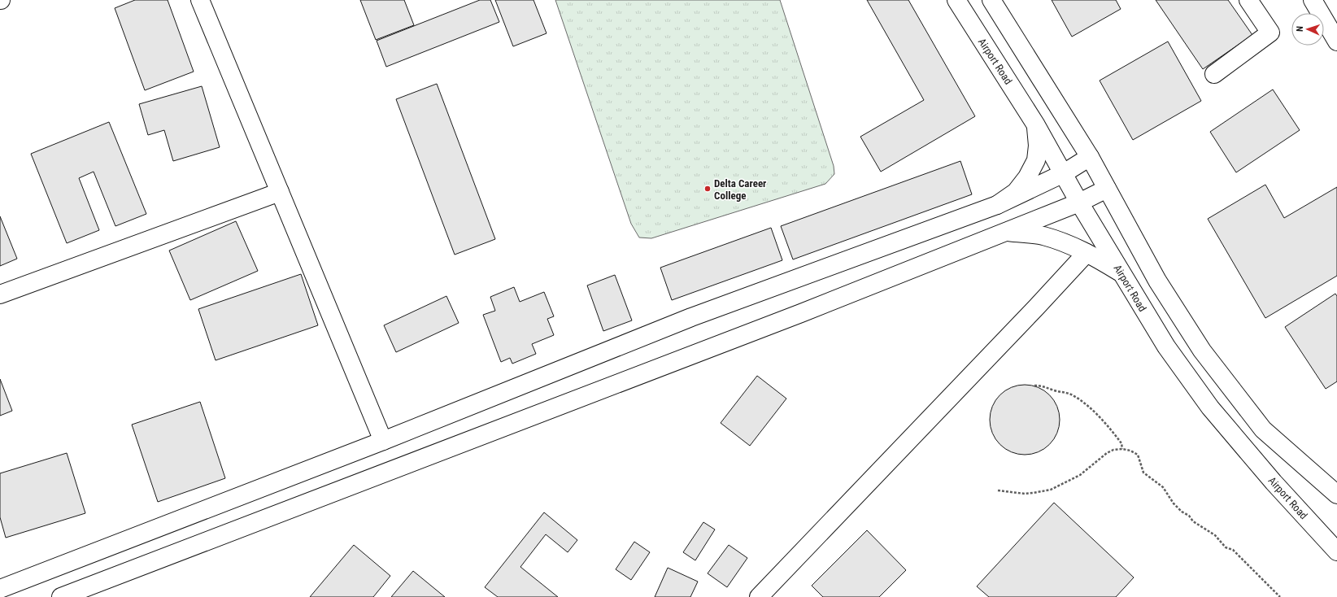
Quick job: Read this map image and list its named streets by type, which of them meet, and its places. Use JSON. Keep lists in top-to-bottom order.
{
  "streets": {
    "street": ["Airport Road"]
  },
  "places": ["Delta Career College"],
  "north": "left"
}
